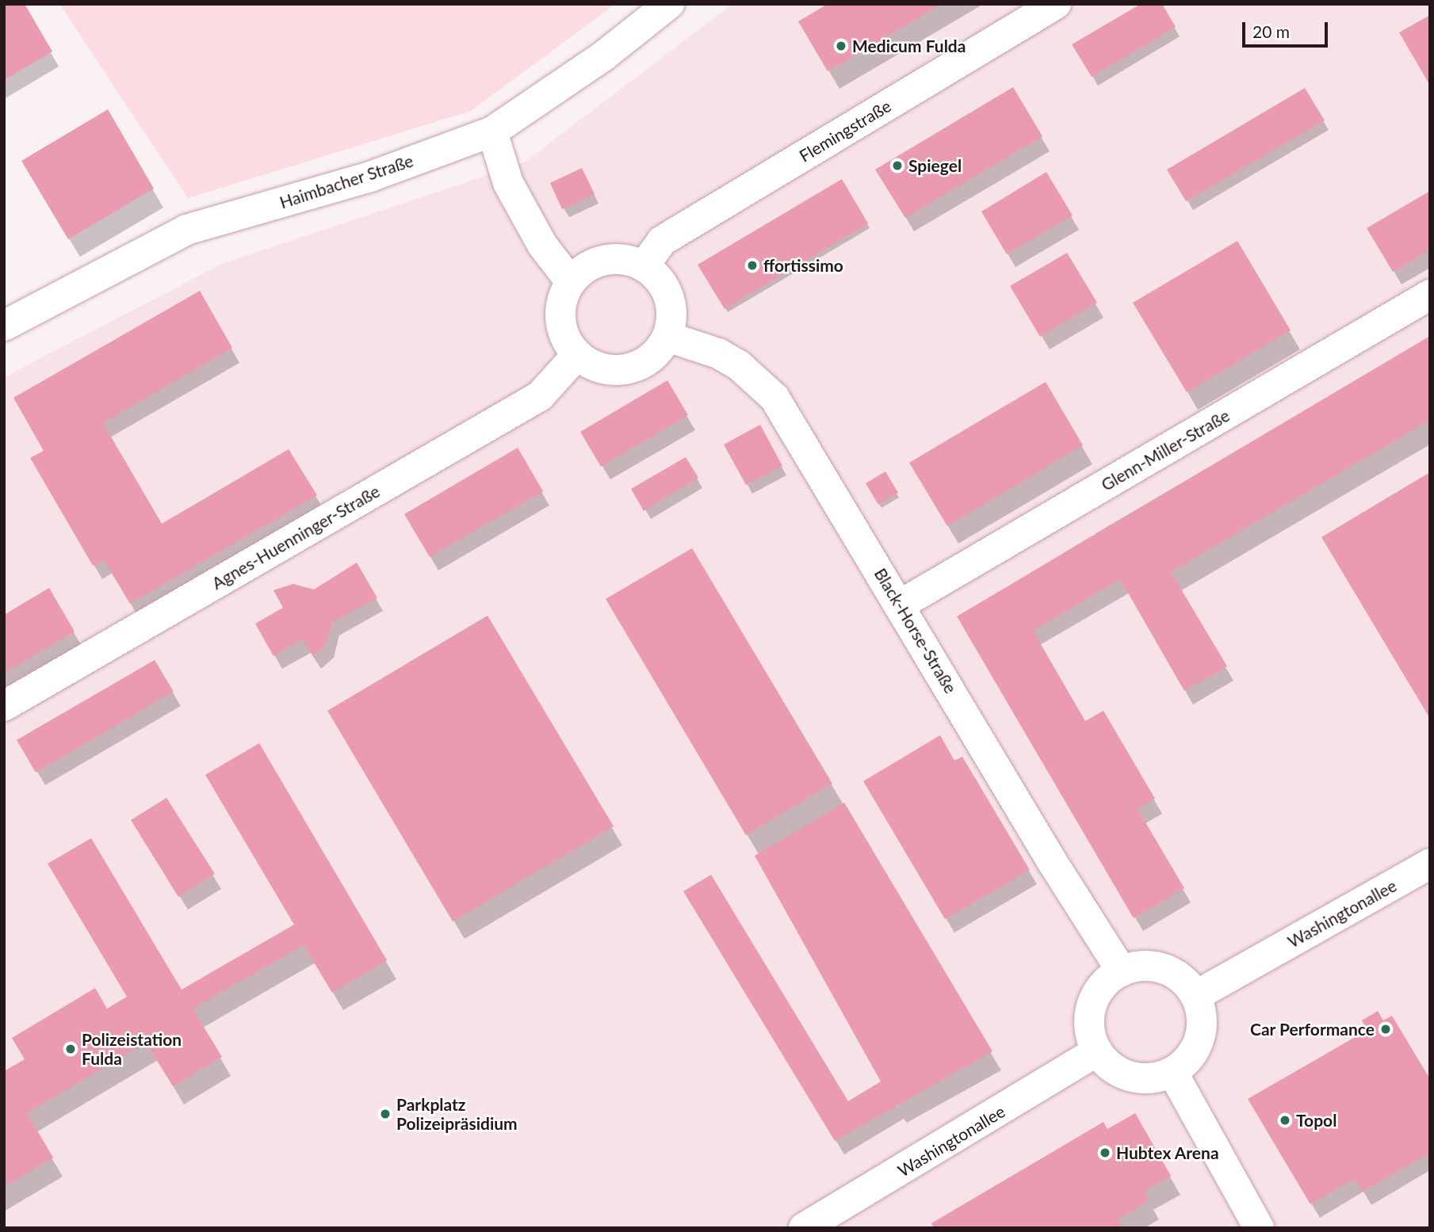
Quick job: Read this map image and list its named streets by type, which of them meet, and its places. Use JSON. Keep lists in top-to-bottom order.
{
  "streets": {
    "street": [
      "Flemingstraße",
      "Haimbacher Straße",
      "Glenn-Miller-Straße",
      "Agnes-Huenninger-Straße",
      "Black-Horse-Straße",
      "Washingtonallee"
    ]
  },
  "crossings": [
    ["Flemingstraße", "Agnes-Huenninger-Straße"],
    ["Flemingstraße", "Black-Horse-Straße"],
    ["Glenn-Miller-Straße", "Black-Horse-Straße"],
    ["Agnes-Huenninger-Straße", "Black-Horse-Straße"],
    ["Black-Horse-Straße", "Washingtonallee"]
  ],
  "places": [
    "Medicum Fulda",
    "Spiegel",
    "ffortissimo",
    "Car Performance",
    "Polizeistation Fulda",
    "Parkplatz Polizeipräsidium",
    "Topol",
    "Hubtex Arena"
  ],
  "scale_bar": "20 m"
}
